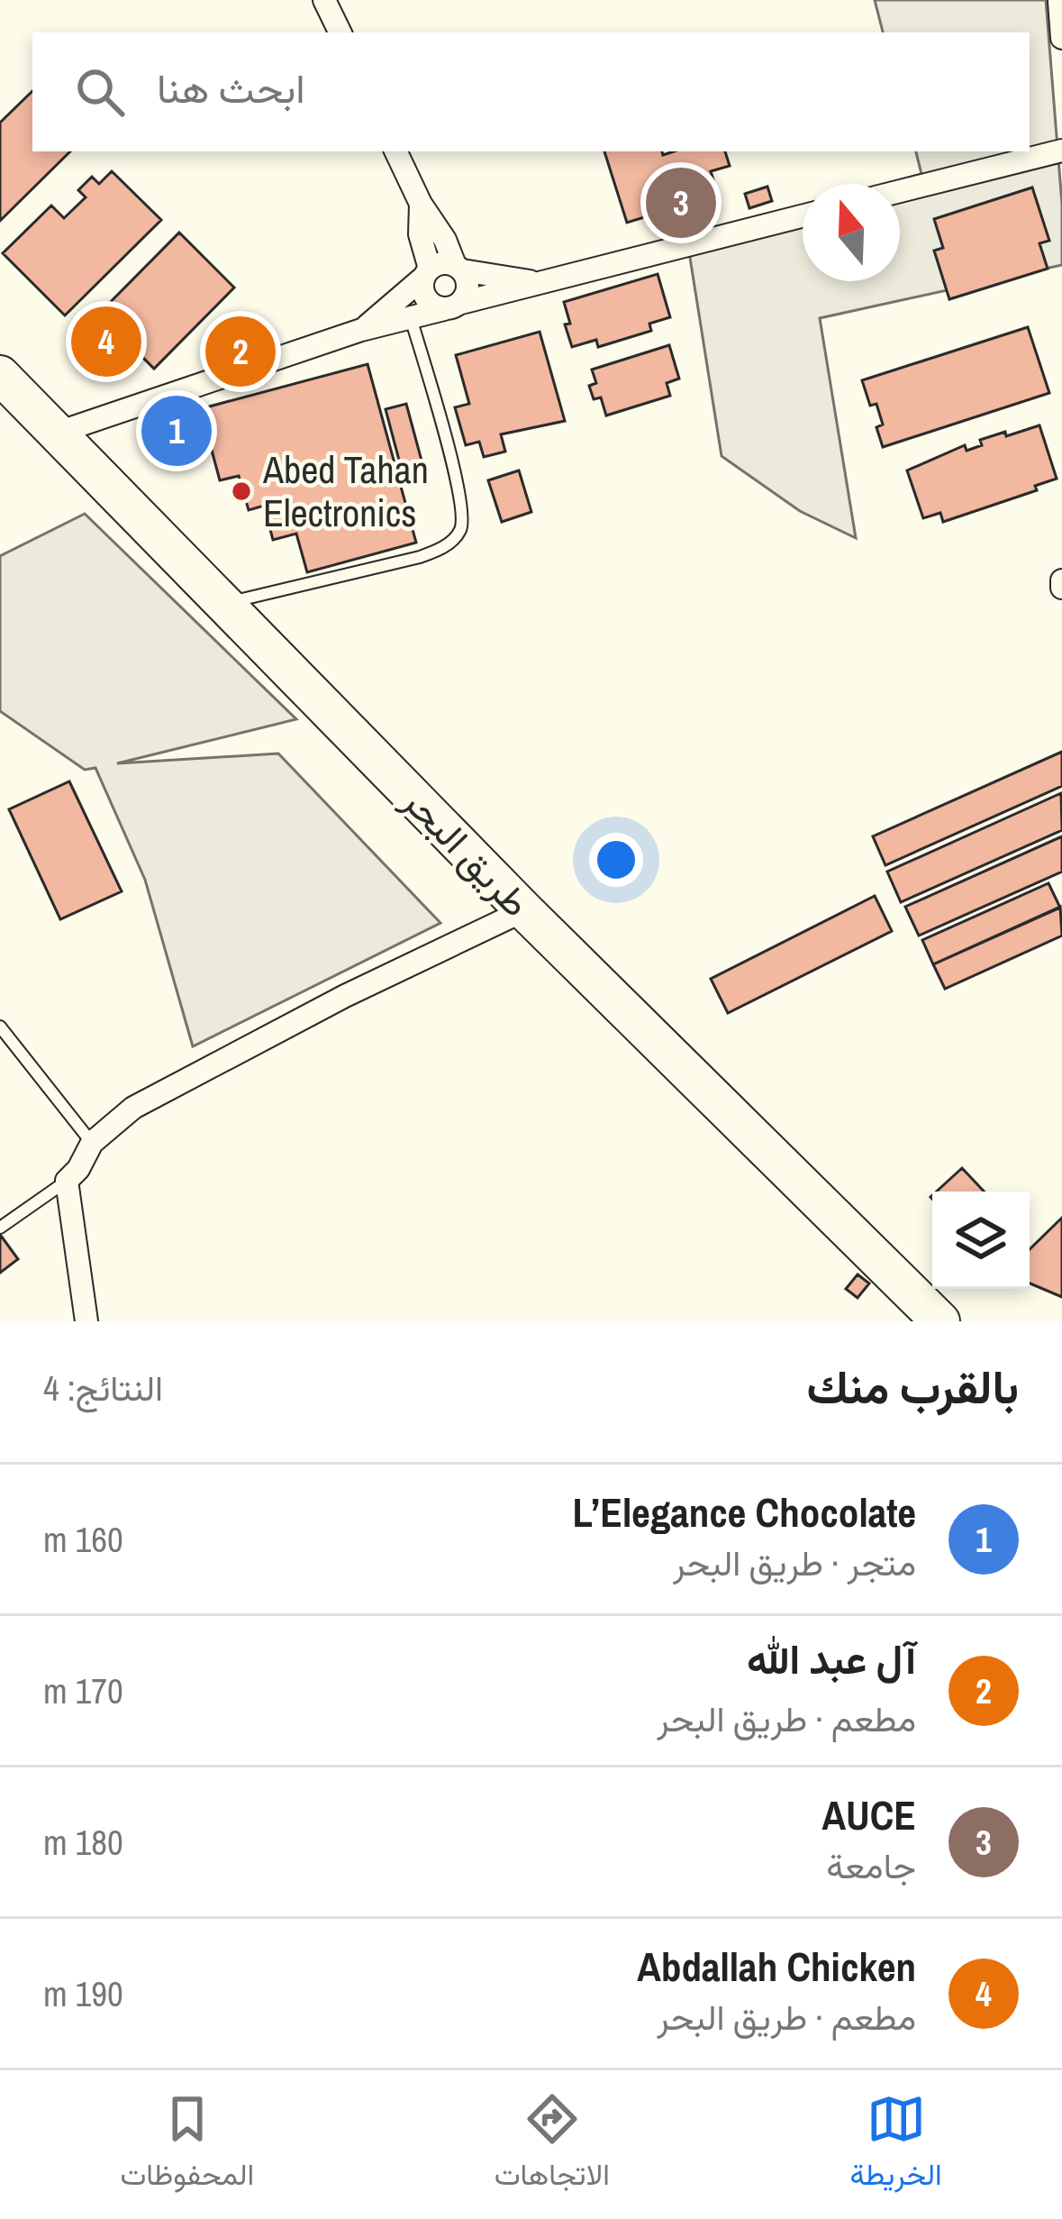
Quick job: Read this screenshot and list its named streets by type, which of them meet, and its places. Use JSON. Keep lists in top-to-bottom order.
{
  "streets": {
    "highway": ["طريق البحر"]
  },
  "places": ["Abed Tahan Electronics"],
  "north": "top",
  "page": {
    "search": "ابحث هنا",
    "pins": [
      "3",
      "4",
      "2",
      "1"
    ],
    "heading": ["بالقرب منك", "النتائج: 4"],
    "list": [
      {
        "mark": "1",
        "name": "L’Elegance Chocolate",
        "note": "متجر · طريق البحر",
        "value": "160 m"
      },
      {
        "mark": "2",
        "name": "آل عبد الله",
        "note": "مطعم · طريق البحر",
        "value": "170 m"
      },
      {
        "mark": "3",
        "name": "AUCE",
        "note": "جامعة",
        "value": "180 m"
      },
      {
        "mark": "4",
        "name": "Abdallah Chicken",
        "note": "مطعم · طريق البحر",
        "value": "190 m"
      }
    ],
    "nav": ["الخريطة", "الاتجاهات", "المحفوظات"]
  }
}
